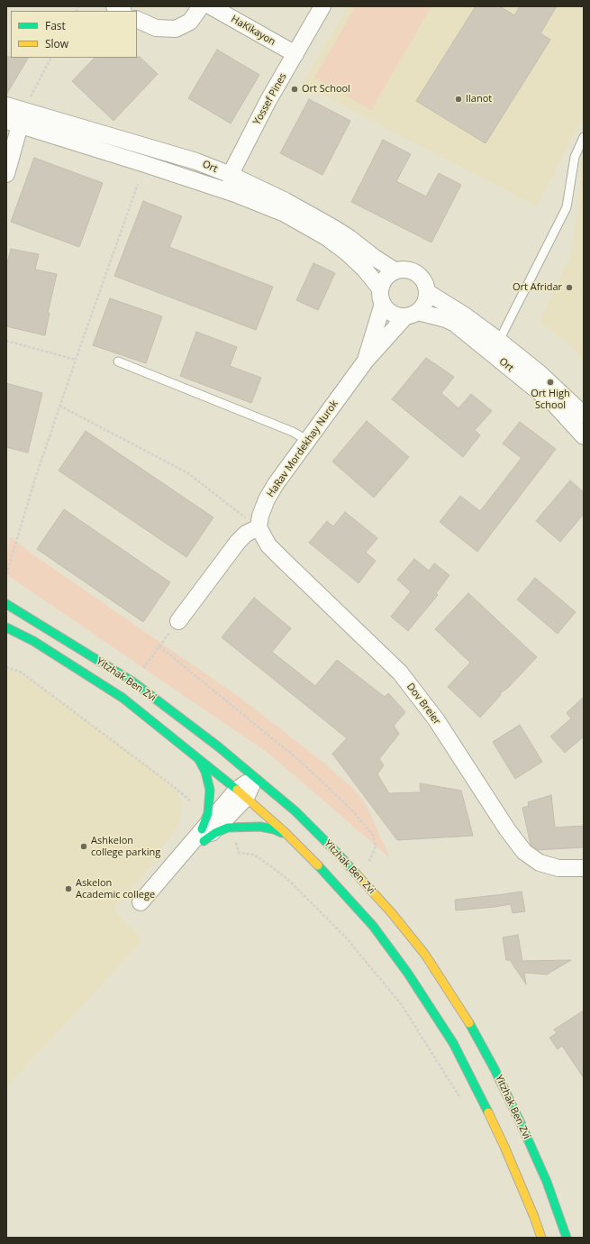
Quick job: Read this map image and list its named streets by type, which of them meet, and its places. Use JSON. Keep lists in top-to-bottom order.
{
  "streets": {
    "street": [
      "HaKikayon",
      "Yossef Pines",
      "Ort",
      "HaRav Mordekhay Nurok",
      "Yitzhak Ben Zvi",
      "Dov Breier"
    ]
  },
  "crossings": [
    ["HaKikayon", "Yossef Pines"],
    ["Yossef Pines", "Ort"],
    ["Ort", "HaRav Mordekhay Nurok"],
    ["HaRav Mordekhay Nurok", "Dov Breier"]
  ],
  "places": [
    "Ort School",
    "Ilanot",
    "Ort Afridar",
    "Ort High School",
    "Ashkelon college parking",
    "Askelon Academic college"
  ],
  "legend": ["Fast", "Slow"]
}
